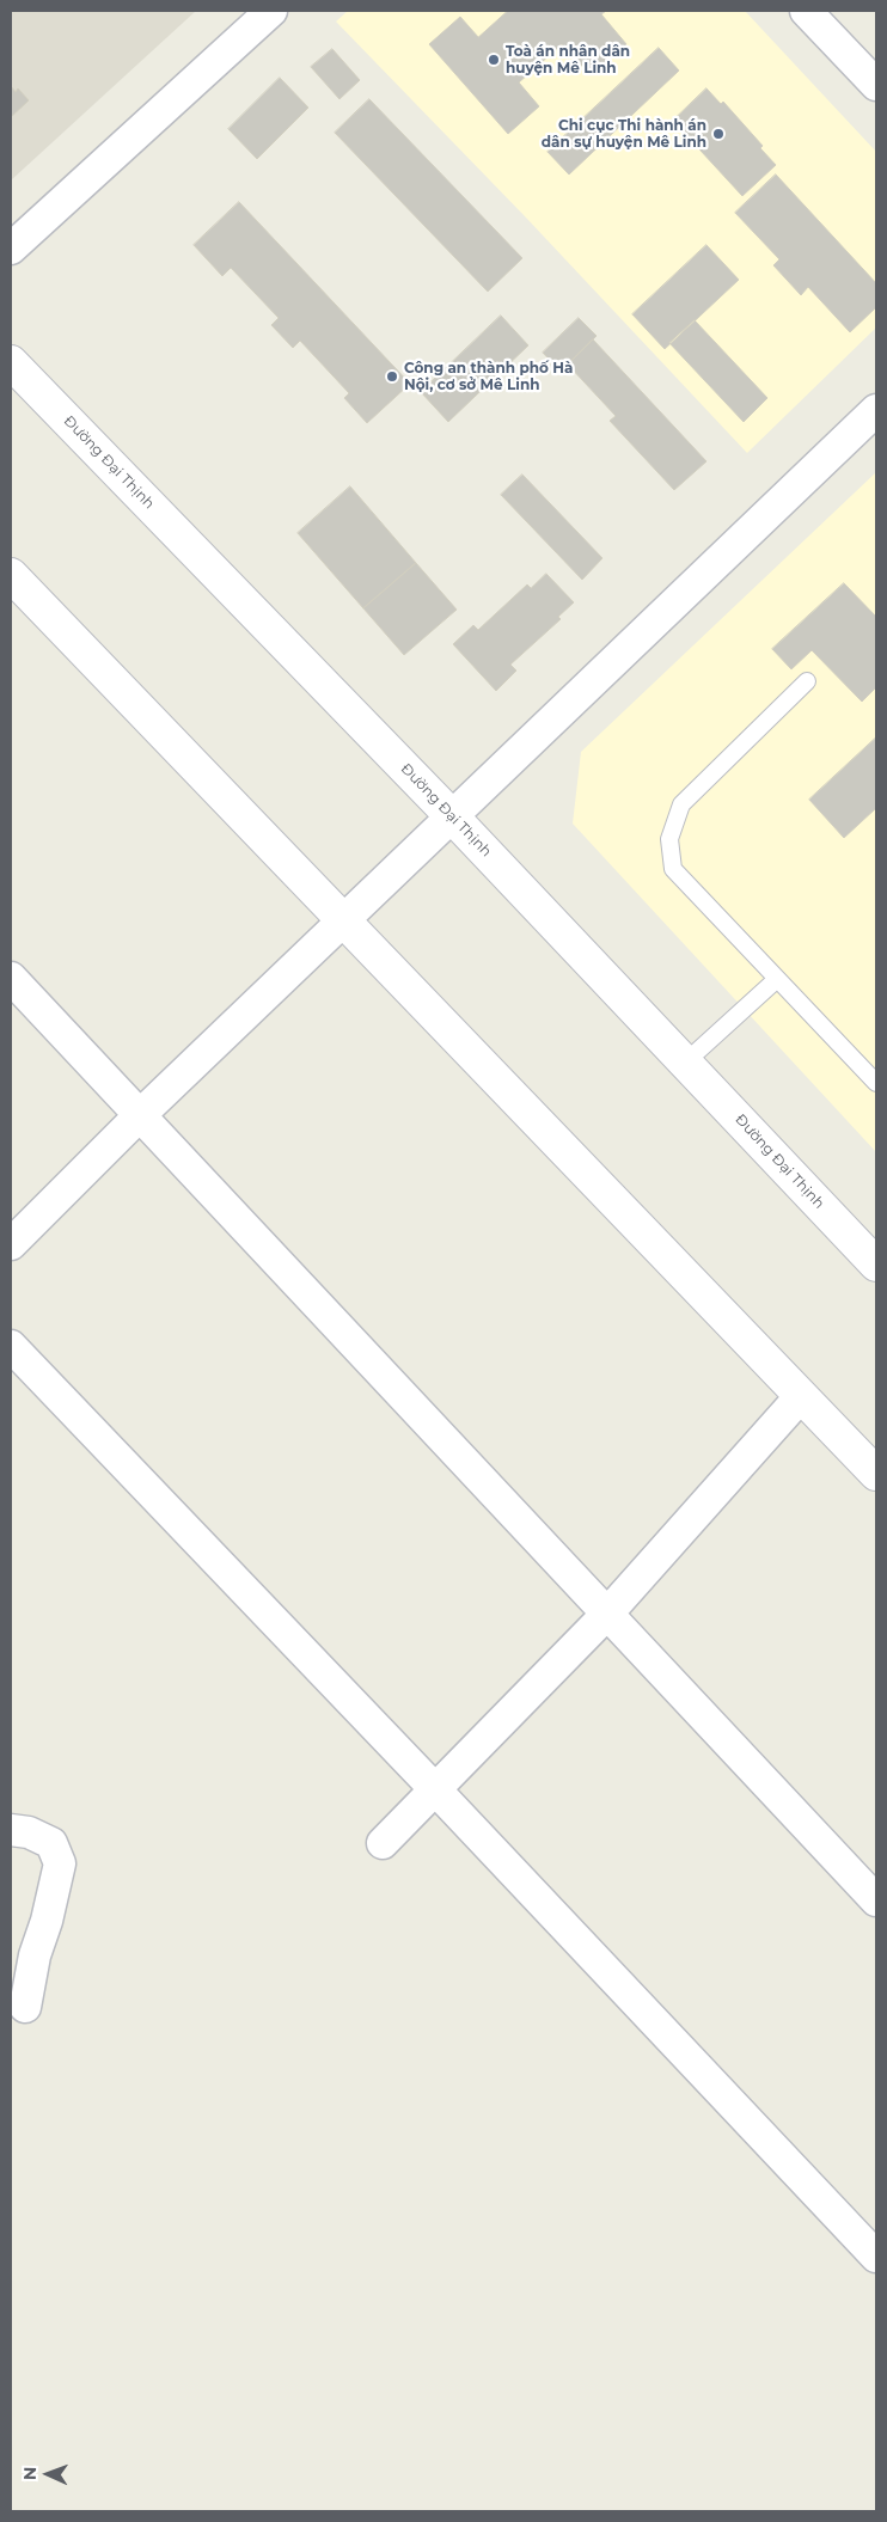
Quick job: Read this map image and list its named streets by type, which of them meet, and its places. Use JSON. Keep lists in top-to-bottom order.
{
  "streets": {
    "street": ["Đường Đại Thịnh"]
  },
  "places": ["Toà án nhân dân huyện Mê Linh", "Chi cục Thi hành án dân sự huyện Mê Linh", "Công an thành phố Hà Nội, cơ sở Mê Linh"],
  "north": "left"
}
